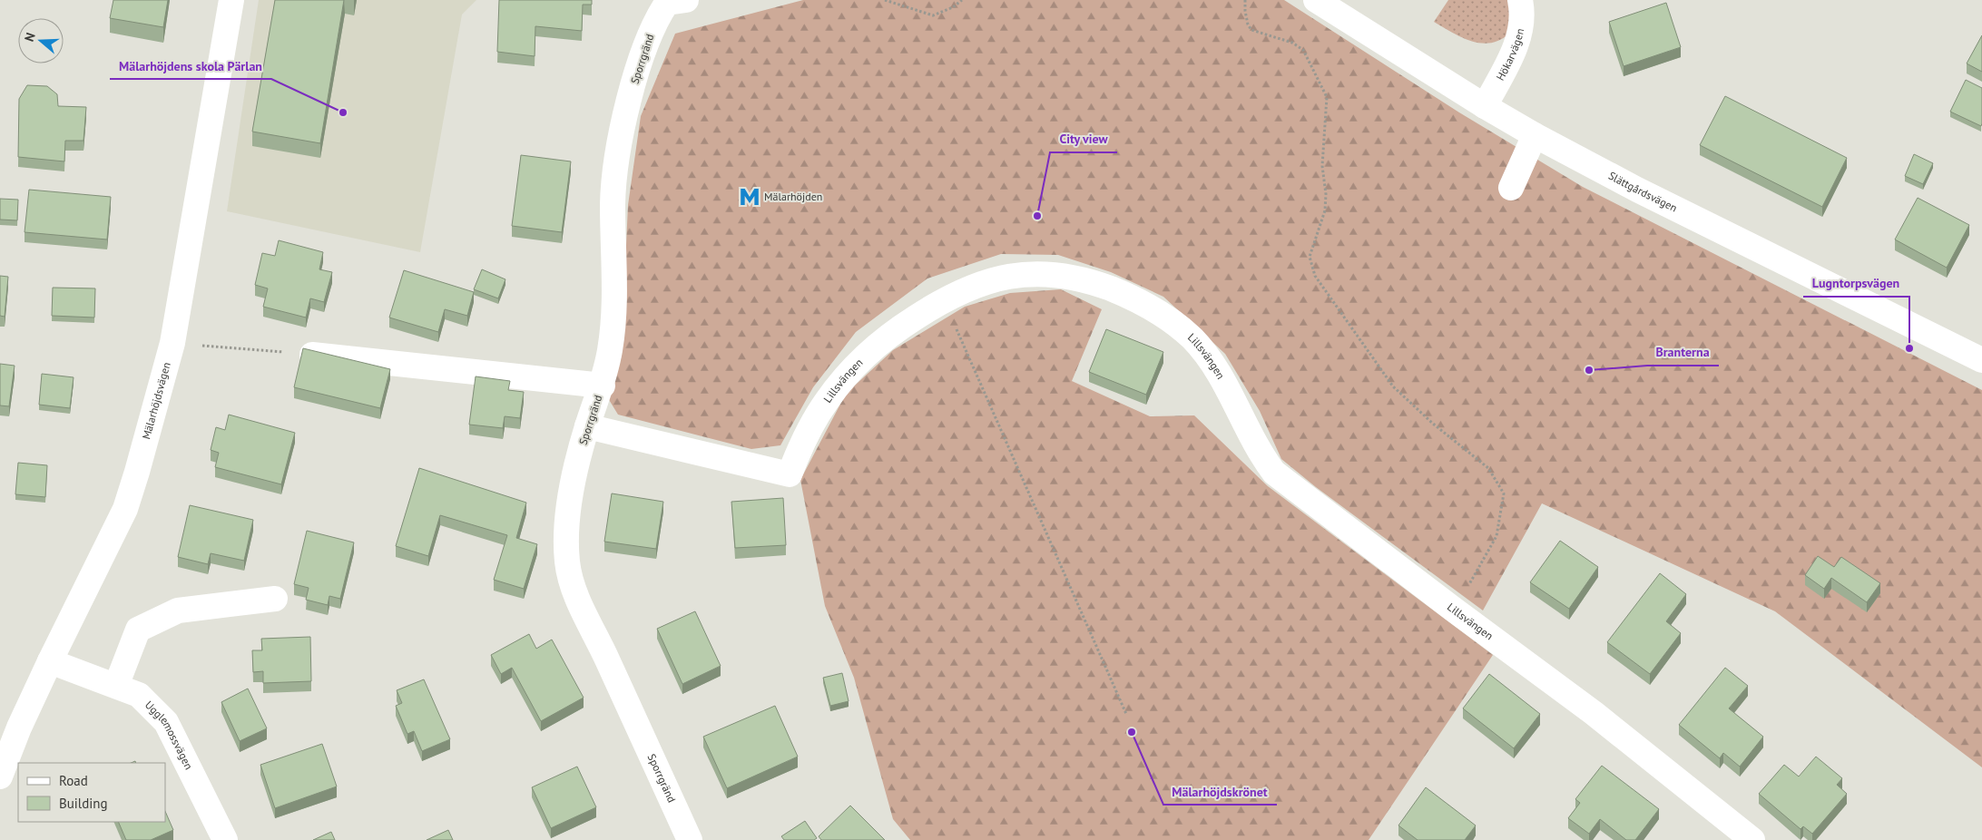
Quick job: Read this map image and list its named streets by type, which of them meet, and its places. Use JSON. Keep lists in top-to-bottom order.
{
  "streets": {
    "street": [
      "Hökarvägen",
      "Sporrgränd",
      "Slättgårdsvägen",
      "Lillsvängen",
      "Mälarhöjdsvägen",
      "Ugglemossvägen"
    ]
  },
  "crossings": [
    ["Hökarvägen", "Slättgårdsvägen"],
    ["Sporrgränd", "Lillsvängen"],
    ["Mälarhöjdsvägen", "Ugglemossvägen"]
  ],
  "places": {
    "other": [
      "Mälarhöjdens skola Pärlan",
      "City view",
      "Lugntorpsvägen",
      "Branterna",
      "Mälarhöjdskrönet"
    ],
    "metro station": ["Mälarhöjden"]
  },
  "legend": ["Road", "Building"],
  "north": "left"
}
